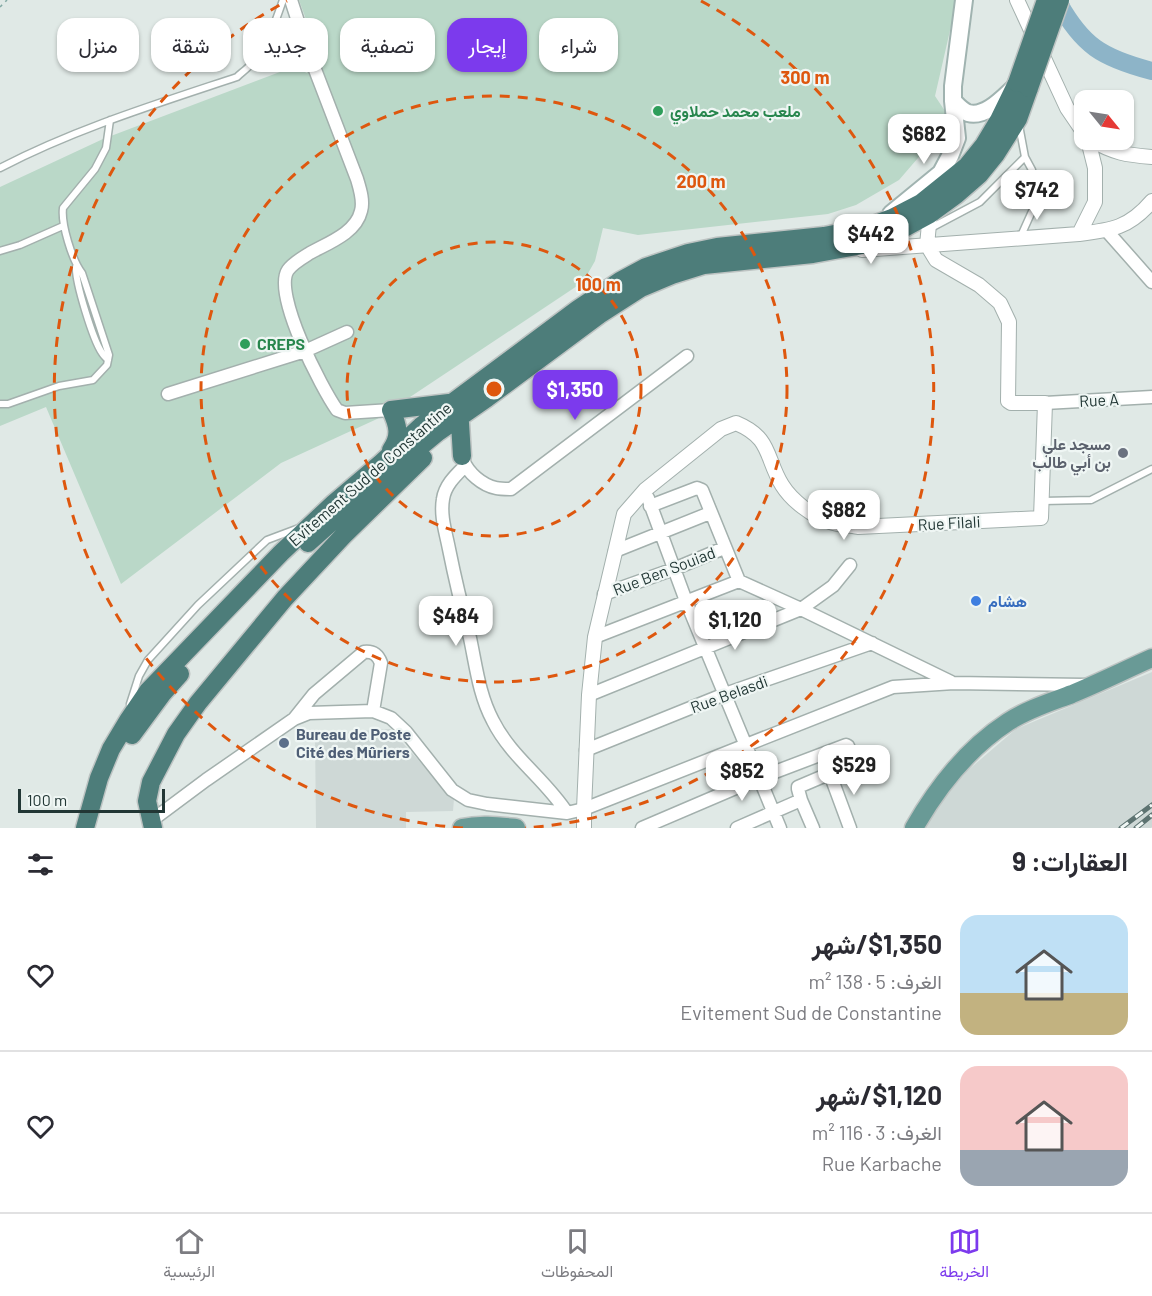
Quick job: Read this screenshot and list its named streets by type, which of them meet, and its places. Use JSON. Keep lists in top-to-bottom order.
{
  "streets": {
    "highway": ["Evitement Sud de Constantine"],
    "street": [
      "Rue A",
      "Rue Filali",
      "Rue Ben Souiad",
      "Rue Belasdi"
    ]
  },
  "crossings": [
    ["Rue Filali", "Rue Ben Souiad"],
    ["Rue Filali", "Rue Belasdi"]
  ],
  "places": [
    "ملعب محمد حملاوي",
    "CREPS",
    "مسجد علي بن أبي طالب",
    "هشام",
    "Bureau de Poste Cité des Mûriers"
  ],
  "scale_bar": "100 m",
  "north": "bottom right",
  "page": {
    "chip": [
      "شراء",
      "إيجار",
      "تصفية",
      "جديد",
      "شقة",
      "منزل"
    ],
    "price": [
      "$682",
      "$742",
      "$442",
      "$1,350",
      "$882",
      "$484",
      "$1,120",
      "$529",
      "$852"
    ],
    "scale": "100 m",
    "heading": "العقارات: 9",
    "list": [
      {
        "name": "$1,350/شهر",
        "note": "الغرف: 5 · 138 m² · Evitement Sud de Constantine"
      },
      {
        "name": "$1,120/شهر",
        "note": "الغرف: 3 · 116 m² · Rue Karbache"
      }
    ],
    "tabs": ["الخريطة", "المحفوظات", "الرئيسية"]
  },
  "rings": ["300 m", "200 m", "100 m"]
}
